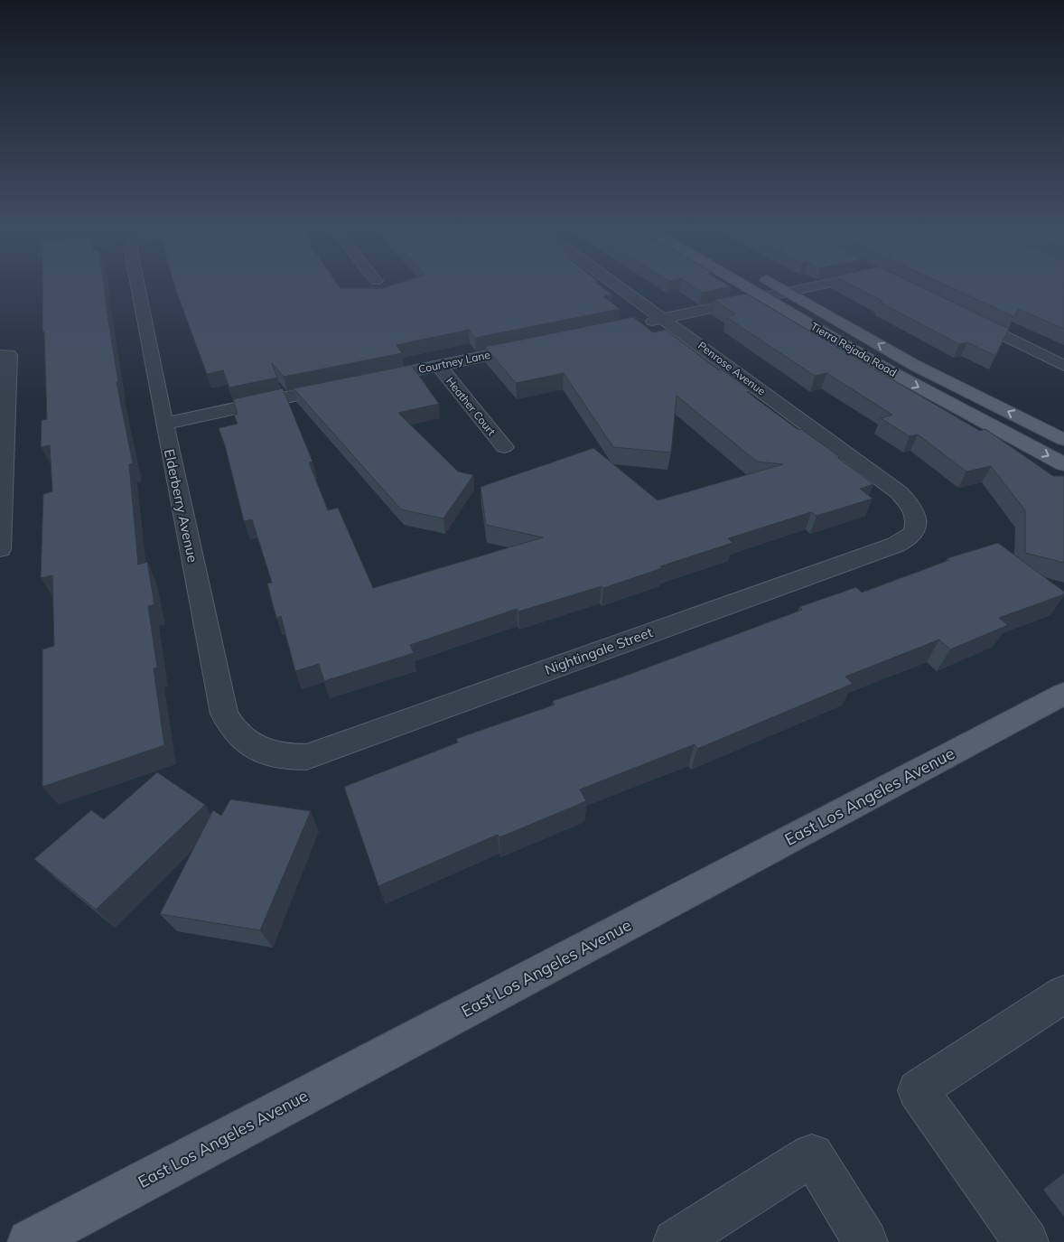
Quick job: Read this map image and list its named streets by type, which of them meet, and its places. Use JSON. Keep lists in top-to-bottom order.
{
  "streets": {
    "main road": ["Tierra Rejada Road", "East Los Angeles Avenue"],
    "street": [
      "Courtney Lane",
      "Penrose Avenue",
      "Heather Court",
      "Elderberry Avenue",
      "Nightingale Street"
    ]
  },
  "crossings": [
    ["Courtney Lane", "Heather Court"],
    ["Penrose Avenue", "Nightingale Street"],
    ["Elderberry Avenue", "Nightingale Street"]
  ]
}
